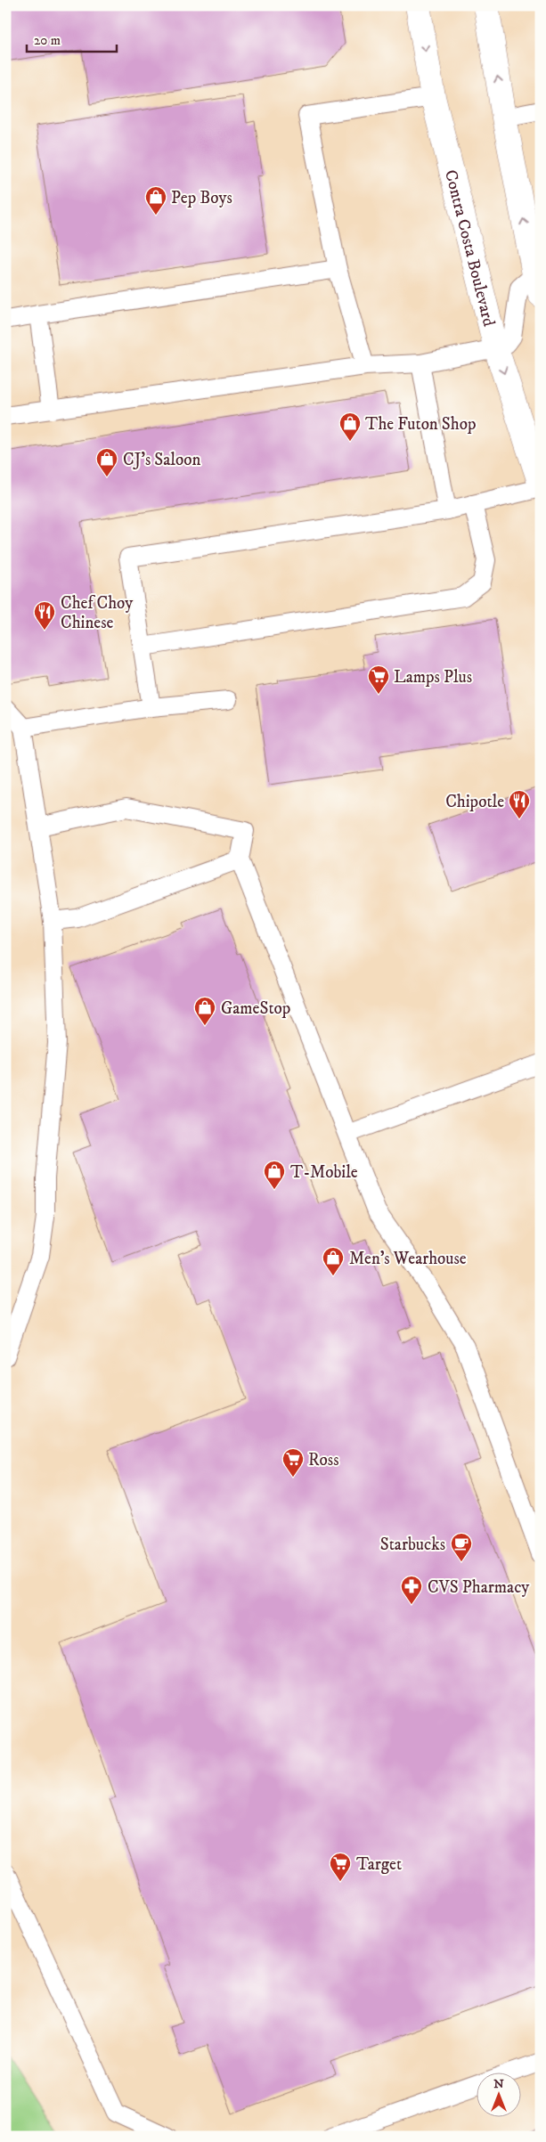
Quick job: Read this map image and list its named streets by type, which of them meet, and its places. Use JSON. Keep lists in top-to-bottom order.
{
  "streets": {
    "main road": ["Contra Costa Boulevard"]
  },
  "places": {
    "shop": [
      "Pep Boys",
      "The Futon Shop",
      "CJ's Saloon",
      "GameStop",
      "T-Mobile",
      "Men's Wearhouse"
    ],
    "restaurant": ["Chef Choy Chinese", "Chipotle"],
    "supermarket": ["Lamps Plus", "Ross", "Target"],
    "cafe": ["Starbucks"],
    "pharmacy": ["CVS Pharmacy"]
  },
  "scale_bar": "20 m",
  "north": "top"
}
